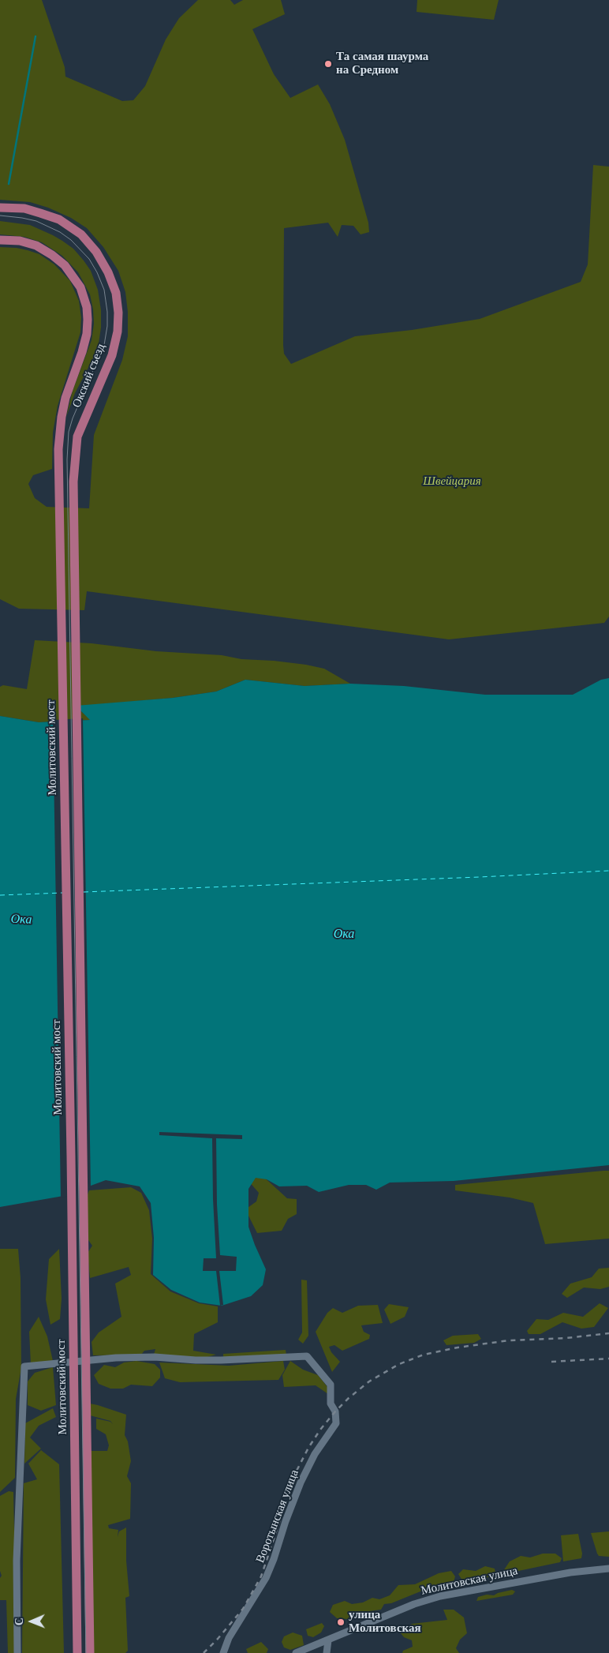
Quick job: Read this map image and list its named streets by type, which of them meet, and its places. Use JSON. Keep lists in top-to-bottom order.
{
  "streets": {
    "main road": ["Окский съезд", "Молитовский мост"],
    "street": ["Воротынская улица", "Молитовская улица"]
  },
  "crossings": [
    ["Окский съезд", "Молитовский мост"]
  ],
  "water": ["Ока"],
  "parks": ["Швейцария"],
  "places": ["Та самая шаурма на Средном", "улица Молитовская"],
  "north": "left"
}
